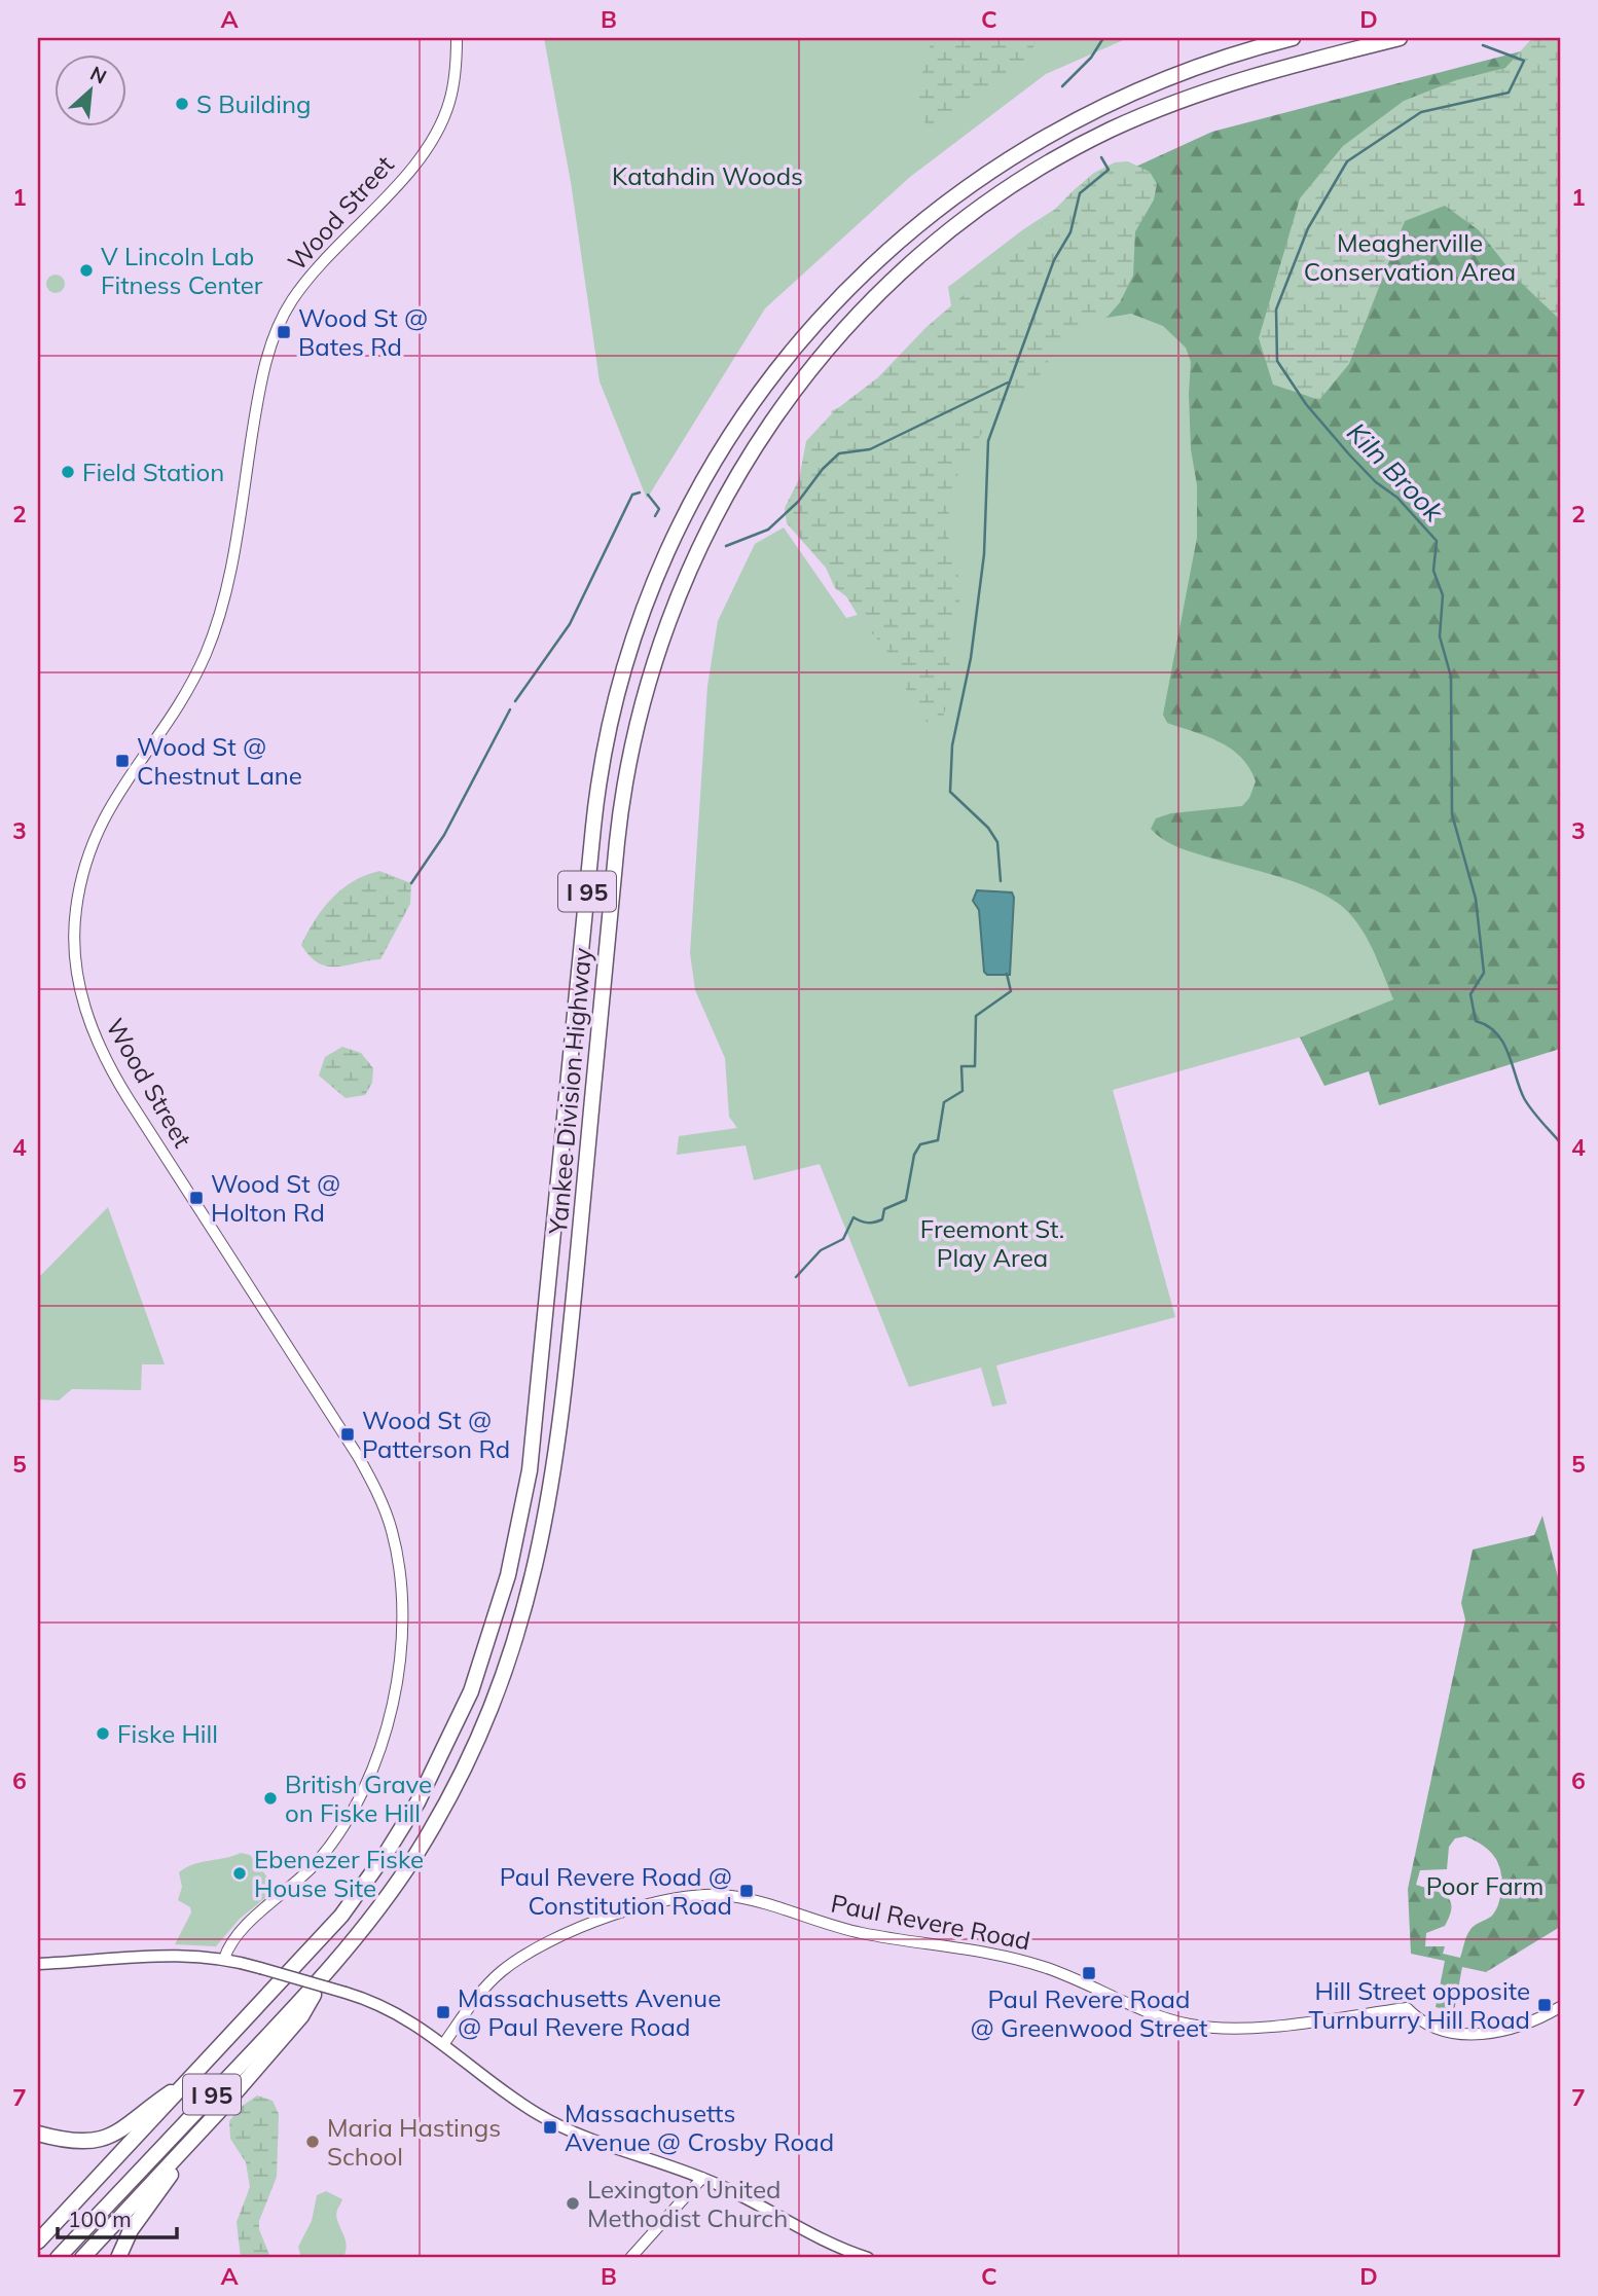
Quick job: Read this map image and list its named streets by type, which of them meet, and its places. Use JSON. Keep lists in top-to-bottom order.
{
  "streets": {
    "highway": ["I 95", "Yankee Division Highway"],
    "street": ["Wood Street", "Paul Revere Road"]
  },
  "water": ["Kiln Brook"],
  "parks": [
    "Katahdin Woods",
    "Meagherville Conservation Area",
    "Freemont St. Play Area",
    "Poor Farm"
  ],
  "places": {
    "other": [
      "S Building",
      "V Lincoln Lab Fitness Center",
      "Field Station",
      "Fiske Hill",
      "British Grave on Fiske Hill",
      "Ebenezer Fiske House Site",
      "Maria Hastings School",
      "Lexington United Methodist Church"
    ],
    "transit": [
      "Wood St @ Bates Rd",
      "Wood St @ Chestnut Lane",
      "Wood St @ Holton Rd",
      "Wood St @ Patterson Rd",
      "Paul Revere Road @ Constitution Road",
      "Paul Revere Road @ Greenwood Street",
      "Hill Street opposite Turnburry Hill Road",
      "Massachusetts Avenue @ Paul Revere Road",
      "Massachusetts Avenue @ Crosby Road"
    ]
  },
  "scale_bar": "100 m",
  "north": "top right",
  "grid": {
    "columns": [
      "A",
      "B",
      "C",
      "D"
    ],
    "rows": [
      "1",
      "2",
      "3",
      "4",
      "5",
      "6",
      "7"
    ]
  }
}
